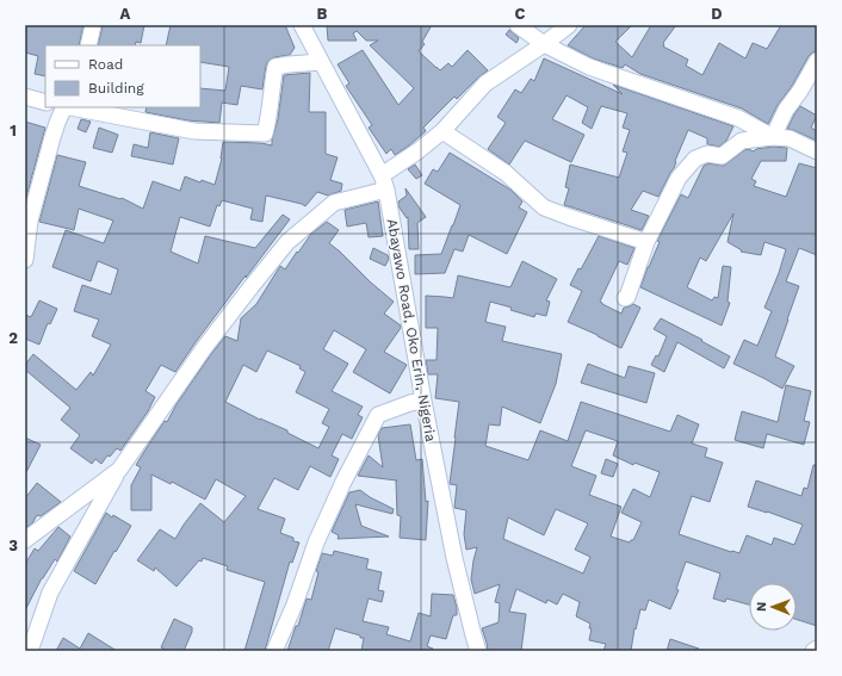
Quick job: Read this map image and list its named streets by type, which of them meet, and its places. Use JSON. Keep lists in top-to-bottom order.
{
  "streets": {
    "street": ["Abayawo Road, Oko Erin, Nigeria"]
  },
  "legend": ["Road", "Building"],
  "north": "left",
  "grid": {
    "columns": [
      "A",
      "B",
      "C",
      "D"
    ],
    "rows": ["1", "2", "3"]
  }
}
